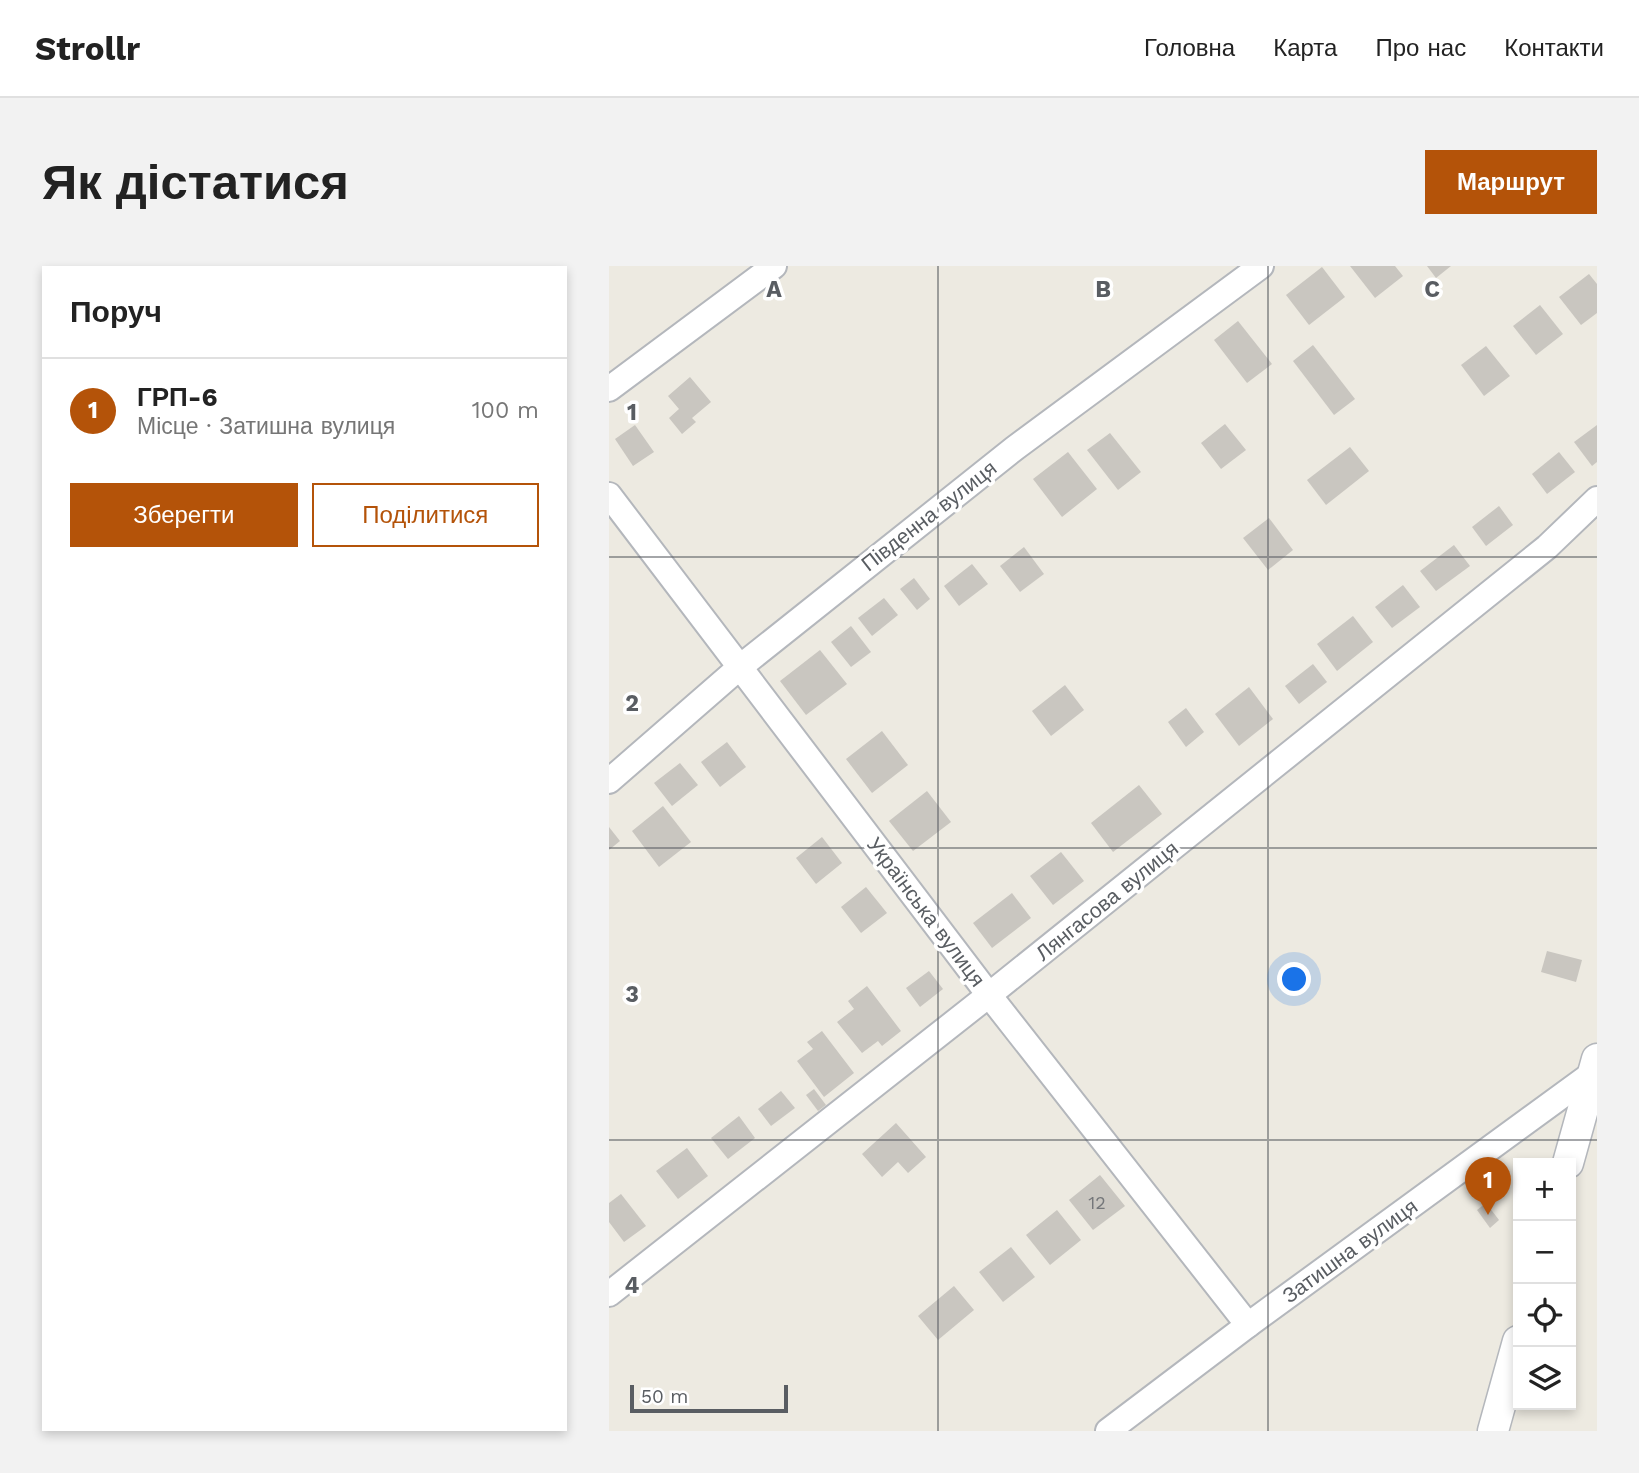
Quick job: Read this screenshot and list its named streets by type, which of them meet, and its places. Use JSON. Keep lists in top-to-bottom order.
{
  "streets": {
    "street": [
      "Південна вулиця",
      "Лянгасова вулиця",
      "Українська вулиця",
      "Затишна вулиця"
    ]
  },
  "crossings": [
    ["Південна вулиця", "Українська вулиця"],
    ["Лянгасова вулиця", "Українська вулиця"],
    ["Українська вулиця", "Затишна вулиця"]
  ],
  "house_numbers": ["12"],
  "scale_bar": "50 m",
  "page": {
    "header": "Strollr",
    "nav": [
      "Головна",
      "Карта",
      "Про нас",
      "Контакти"
    ],
    "buttons": [
      "Маршрут",
      ["Зберегти", "Поділитися"]
    ],
    "title": "Як дістатися",
    "heading": "Поруч",
    "list": [
      {
        "mark": "1",
        "name": "ГРП-6",
        "note": "Місце · Затишна вулиця",
        "value": "100 m"
      }
    ],
    "pins": "1",
    "map_buttons": ["+", "−"],
    "scale": "50 m"
  },
  "grid": {
    "columns": ["A", "B", "C"],
    "rows": [
      "1",
      "2",
      "3",
      "4"
    ]
  }
}
